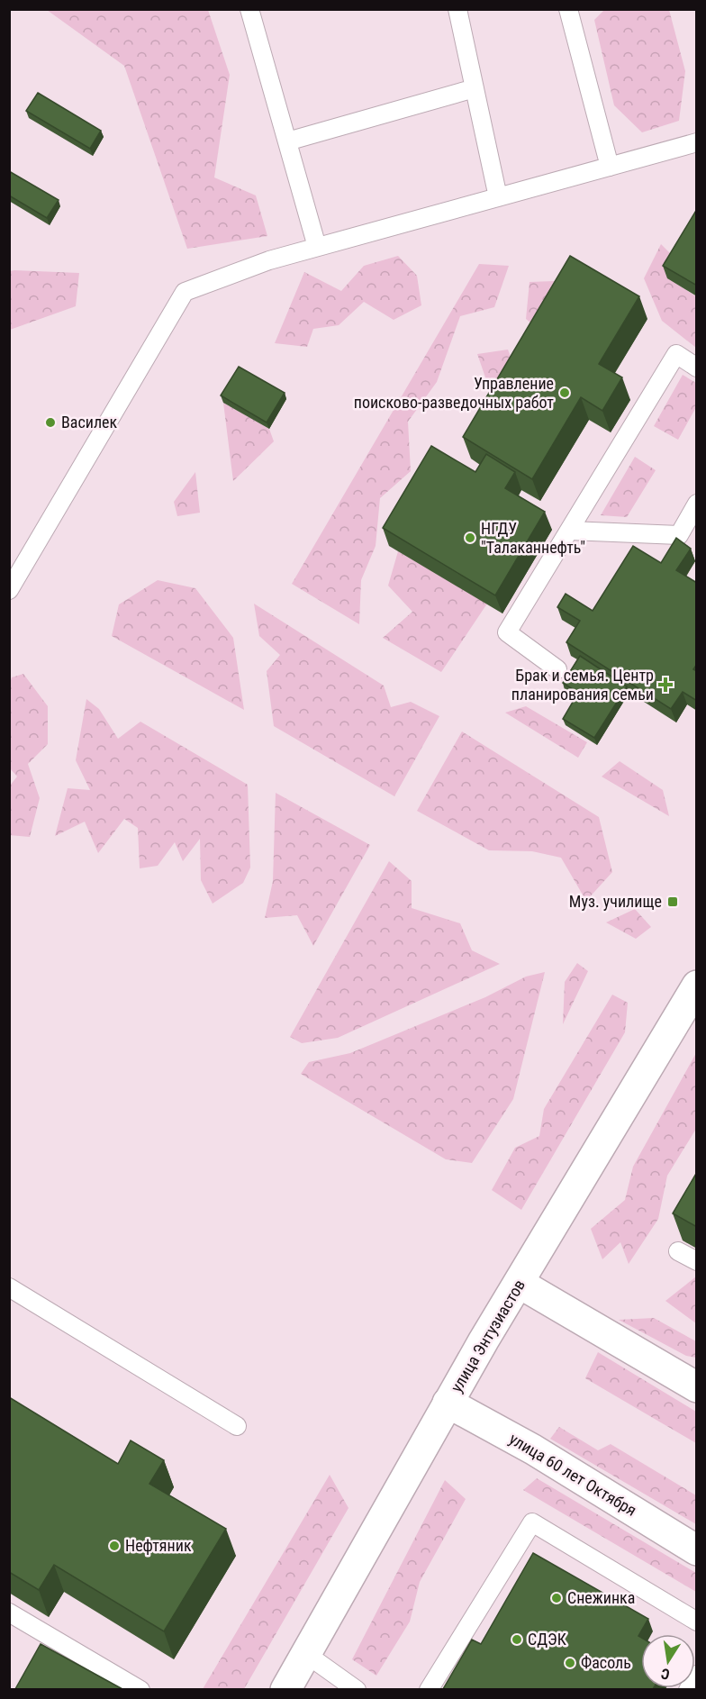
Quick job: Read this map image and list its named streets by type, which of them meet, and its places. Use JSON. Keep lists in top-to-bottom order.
{
  "streets": {
    "main road": ["улица Энтузиастов", "улица 60 лет Октября"]
  },
  "crossings": [
    ["улица Энтузиастов", "улица 60 лет Октября"]
  ],
  "places": {
    "other": [
      "Управление поисково-разведочных работ",
      "Василек",
      "НГДУ \"Талаканнефть\"",
      "Нефтяник",
      "Снежинка",
      "СДЭК",
      "Фасоль"
    ],
    "health": ["Брак и семья. Центр планирования семьи"],
    "transit": ["Муз. училище"]
  },
  "north": "bottom"
}
